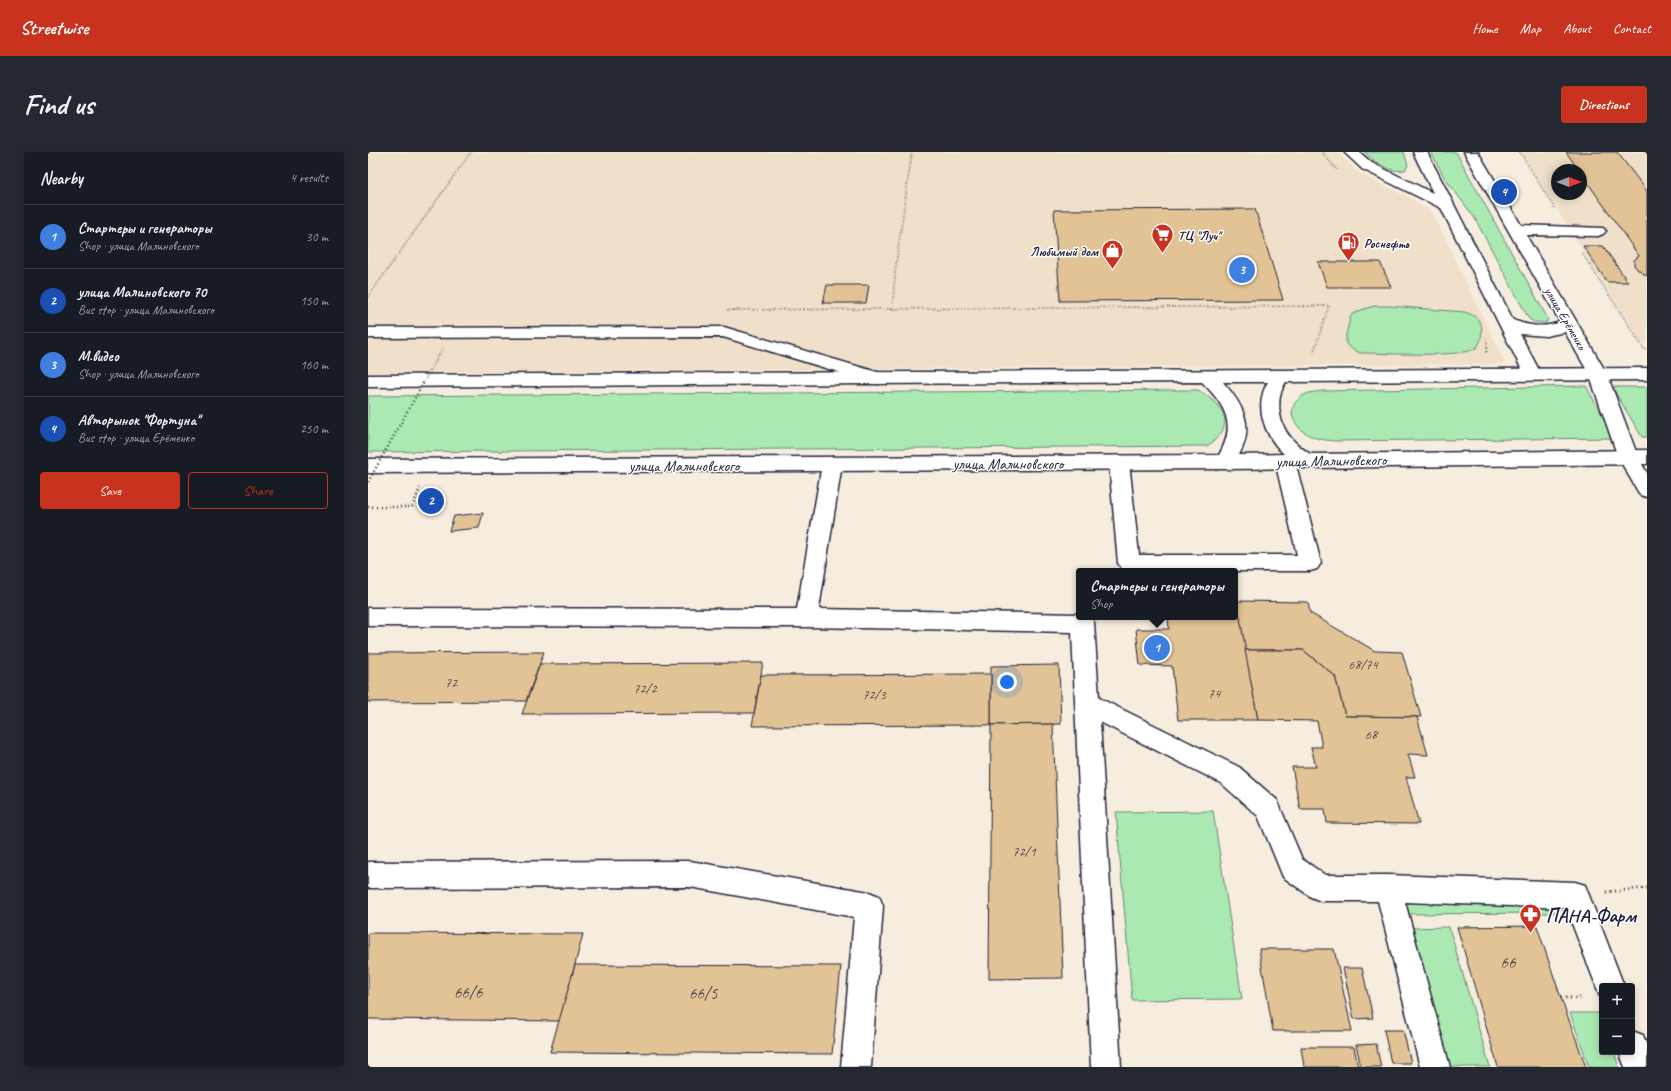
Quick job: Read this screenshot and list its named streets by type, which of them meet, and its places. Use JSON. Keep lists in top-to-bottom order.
{
  "streets": {
    "main road": ["улица Ерёменко", "улица Малиновского"]
  },
  "crossings": [
    ["улица Ерёменко", "улица Малиновского"]
  ],
  "places": {
    "supermarket": ["ТЦ \"Луч\""],
    "fuel station": ["Роснефть"],
    "shop": ["Любимый дом"],
    "pharmacy": ["ПАНА-Фарм"]
  },
  "house_numbers": [
    "68/74",
    "72",
    "72/2",
    "74",
    "72/3",
    "68",
    "72/1",
    "66",
    "66/6",
    "66/5"
  ],
  "north": "right",
  "page": {
    "header": "Streetwise",
    "nav": [
      "Home",
      "Map",
      "About",
      "Contact"
    ],
    "buttons": [
      "Directions",
      ["Save", "Share"]
    ],
    "title": "Find us",
    "heading": ["Nearby", "4 results"],
    "pins": [
      "4",
      "3",
      "2",
      "1"
    ],
    "list": [
      {
        "mark": "1",
        "name": "Стартеры и генераторы",
        "note": "Shop · улица Малиновского",
        "value": "30 m"
      },
      {
        "mark": "2",
        "name": "улица Малиновского 70",
        "note": "Bus stop · улица Малиновского",
        "value": "150 m"
      },
      {
        "mark": "3",
        "name": "М.видео",
        "note": "Shop · улица Малиновского",
        "value": "160 m"
      },
      {
        "mark": "4",
        "name": "Авторынок \"Фортуна\"",
        "note": "Bus stop · улица Ерёменко",
        "value": "250 m"
      }
    ],
    "popup": ["Стартеры и генераторы", "Shop"],
    "map_buttons": ["+", "−"]
  }
}
